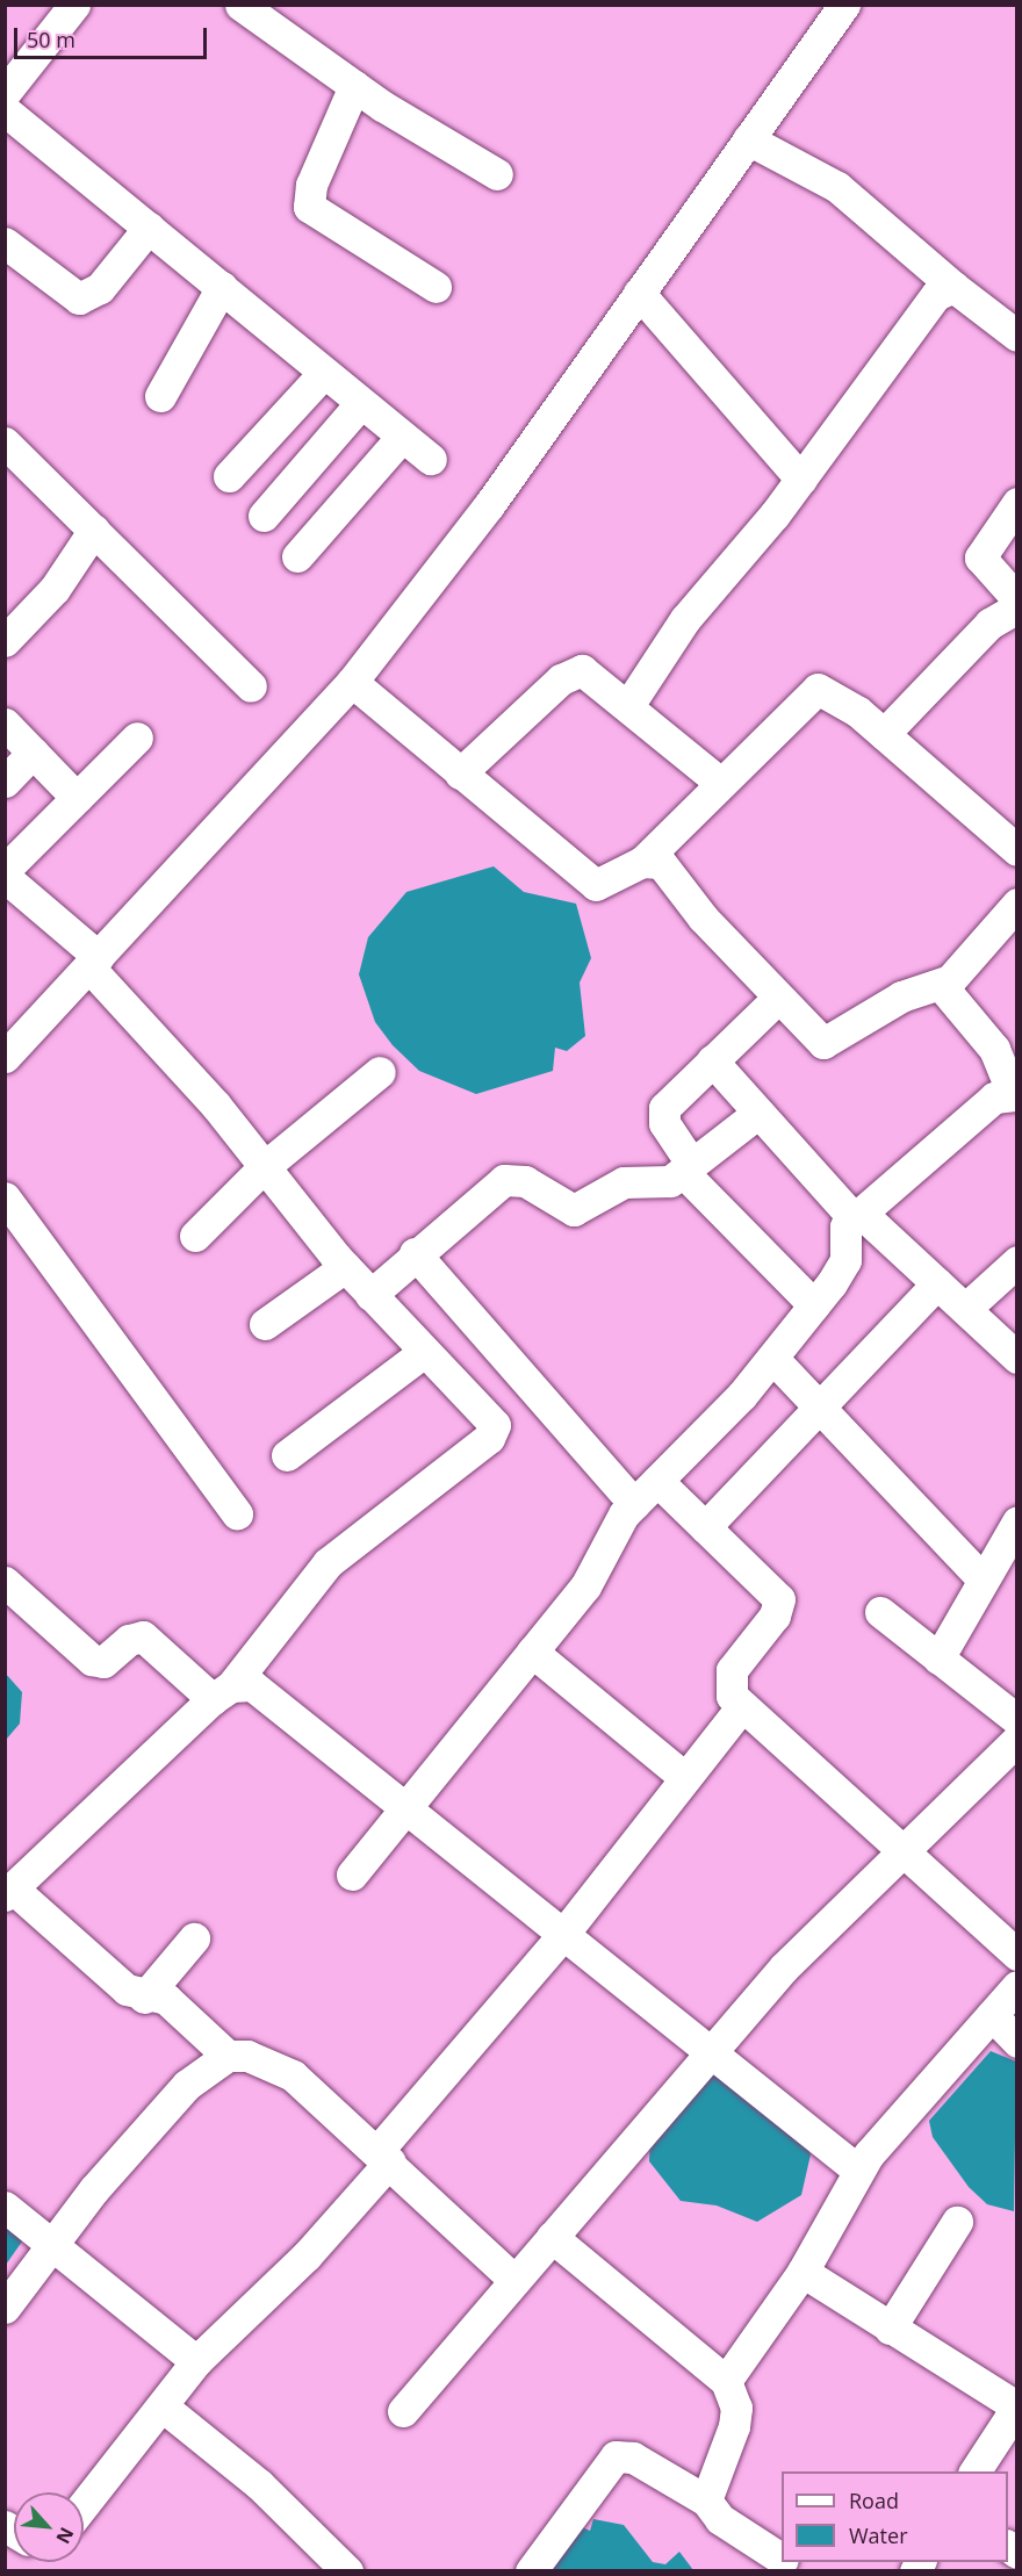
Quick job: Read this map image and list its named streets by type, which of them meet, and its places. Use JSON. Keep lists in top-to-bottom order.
{
  "legend": ["Road", "Water"],
  "scale_bar": "50 m",
  "north": "bottom right"
}
